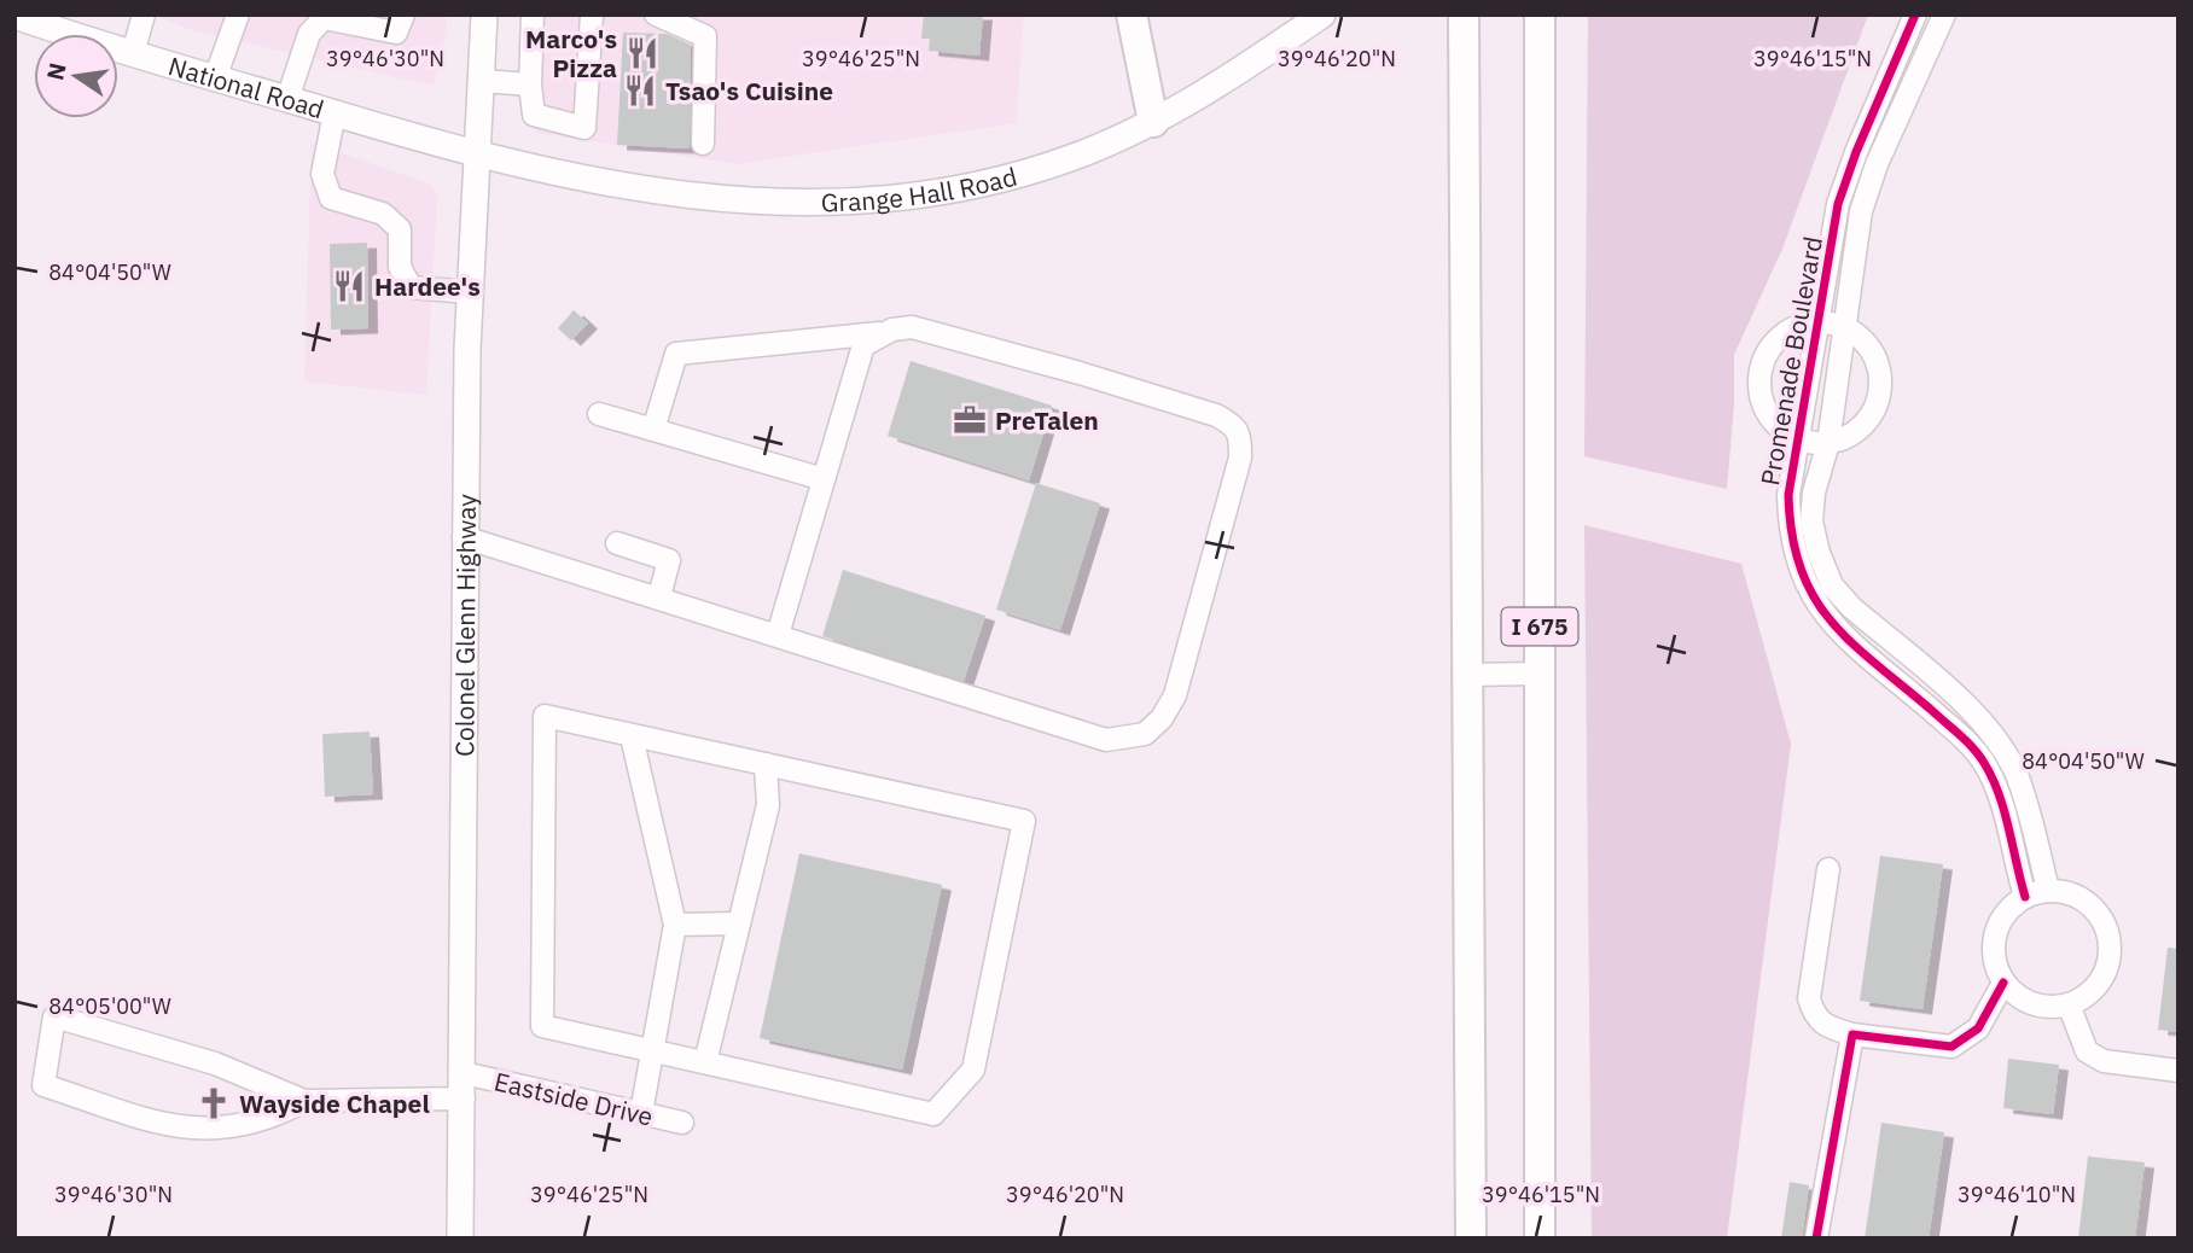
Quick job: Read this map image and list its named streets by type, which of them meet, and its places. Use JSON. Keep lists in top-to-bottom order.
{
  "streets": {
    "highway": ["I 675"],
    "main road": ["National Road", "Grange Hall Road", "Colonel Glenn Highway"],
    "street": ["Promenade Boulevard", "Eastside Drive"]
  },
  "crossings": [
    ["National Road", "Grange Hall Road"],
    ["National Road", "Colonel Glenn Highway"],
    ["Grange Hall Road", "Colonel Glenn Highway"],
    ["Colonel Glenn Highway", "Eastside Drive"]
  ],
  "places": {
    "restaurant": ["Marco's Pizza", "Tsao's Cuisine", "Hardee's"],
    "office": ["PreTalen"],
    "church": ["Wayside Chapel"]
  },
  "north": "left",
  "coordinates": [
    "39°46'30\"N",
    "39°46'25\"N",
    "39°46'20\"N",
    "39°46'15\"N",
    "84°04'50\"W",
    "84°05'00\"W",
    "39°46'10\"N"
  ]
}
